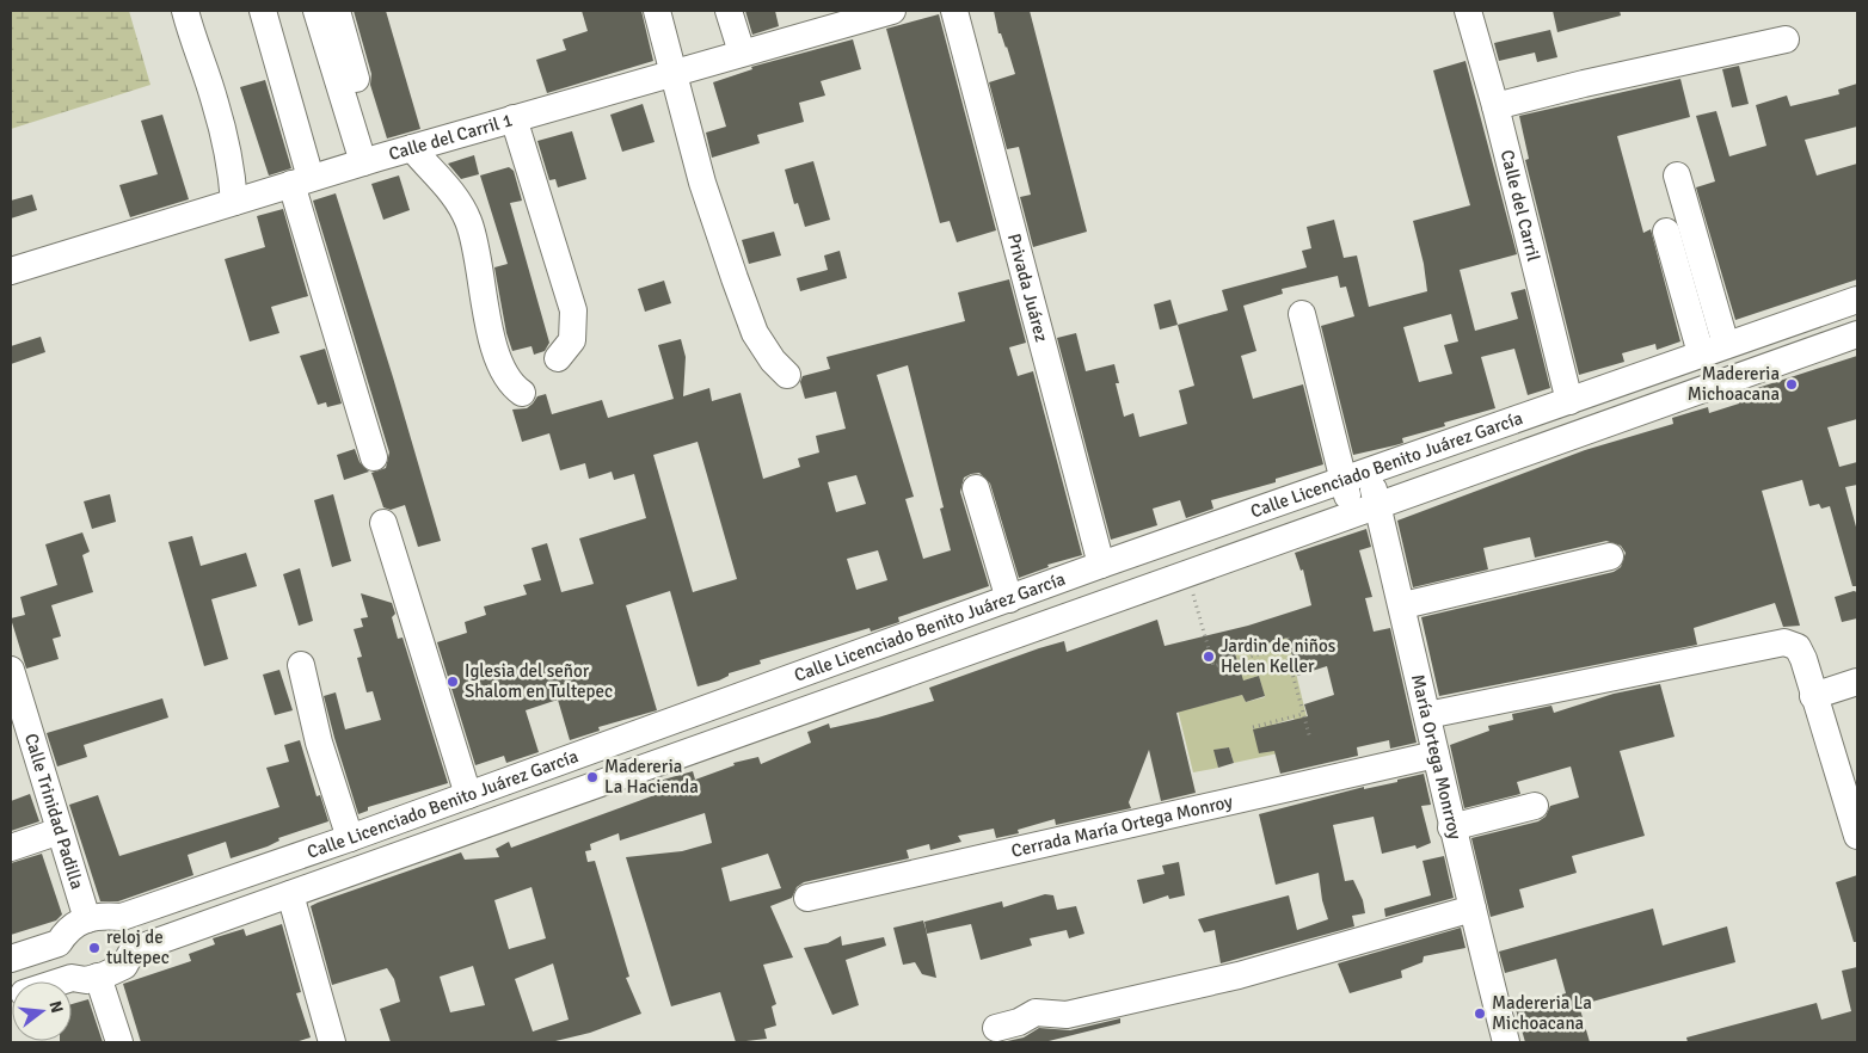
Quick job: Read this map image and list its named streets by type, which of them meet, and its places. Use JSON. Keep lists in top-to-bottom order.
{
  "streets": {
    "street": [
      "Calle del Carril 1",
      "Calle del Carril",
      "Privada Juárez",
      "Calle Licenciado Benito Juárez García",
      "María Ortega Monrroy",
      "Calle Trinidad Padilla",
      "Cerrada María Ortega Monroy"
    ]
  },
  "crossings": [
    ["Calle del Carril", "Calle Licenciado Benito Juárez García"],
    ["Privada Juárez", "Calle Licenciado Benito Juárez García"],
    ["Calle Licenciado Benito Juárez García", "María Ortega Monrroy"],
    ["Calle Licenciado Benito Juárez García", "Calle Trinidad Padilla"],
    ["María Ortega Monrroy", "Cerrada María Ortega Monroy"]
  ],
  "places": [
    "Madereria Michoacana",
    "Jardin de niños Helen Keller",
    "Iglesia del señor Shalom en Tultepec",
    "Madereria La Hacienda",
    "reloj de tultepec",
    "Madereria La Michoacana"
  ],
  "north": "right"
}
